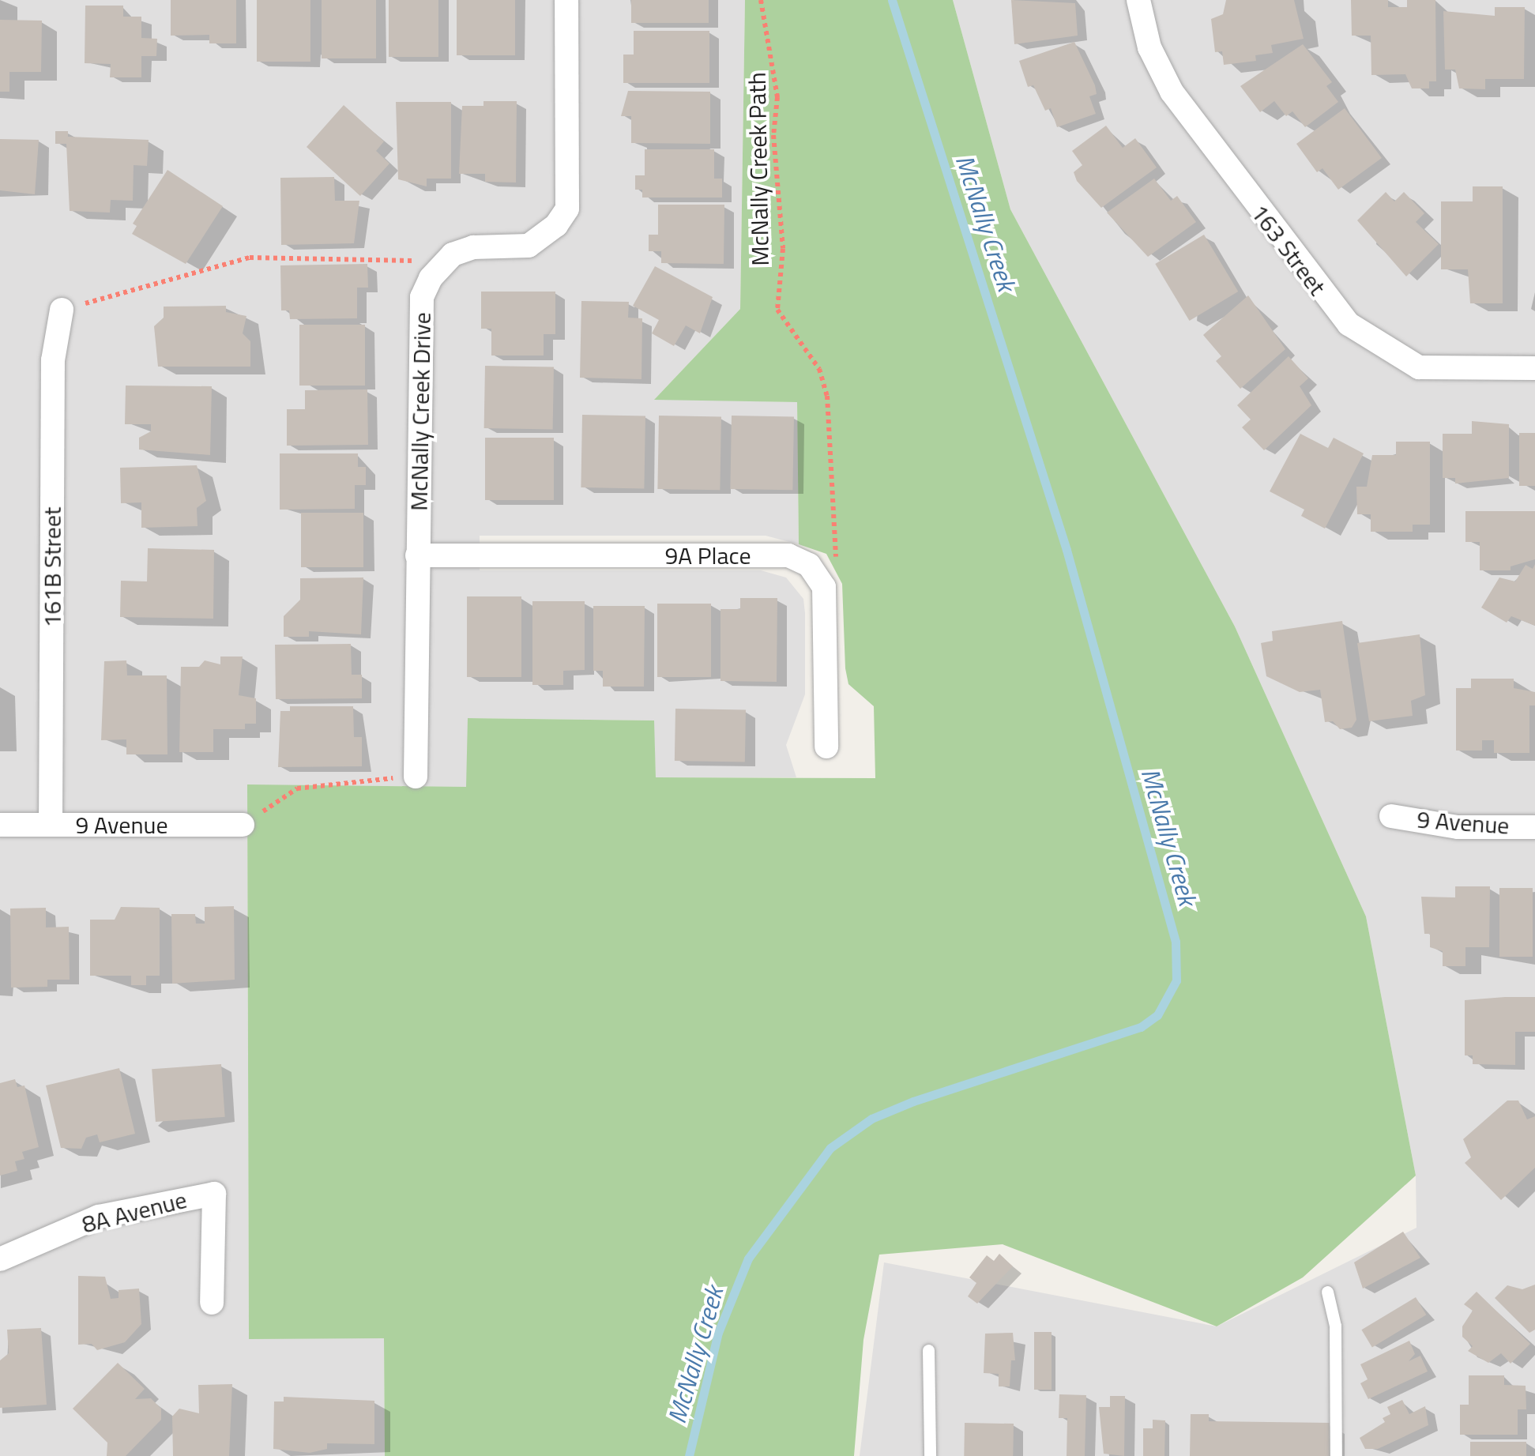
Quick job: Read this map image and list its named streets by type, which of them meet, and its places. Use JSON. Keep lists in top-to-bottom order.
{
  "streets": {
    "street": [
      "163 Street",
      "McNally Creek Drive",
      "9A Place",
      "161B Street",
      "9 Avenue",
      "8A Avenue"
    ],
    "path": ["McNally Creek Path"]
  },
  "crossings": [
    ["McNally Creek Drive", "9A Place"],
    ["161B Street", "9 Avenue"]
  ],
  "water": ["McNally Creek"]
}
